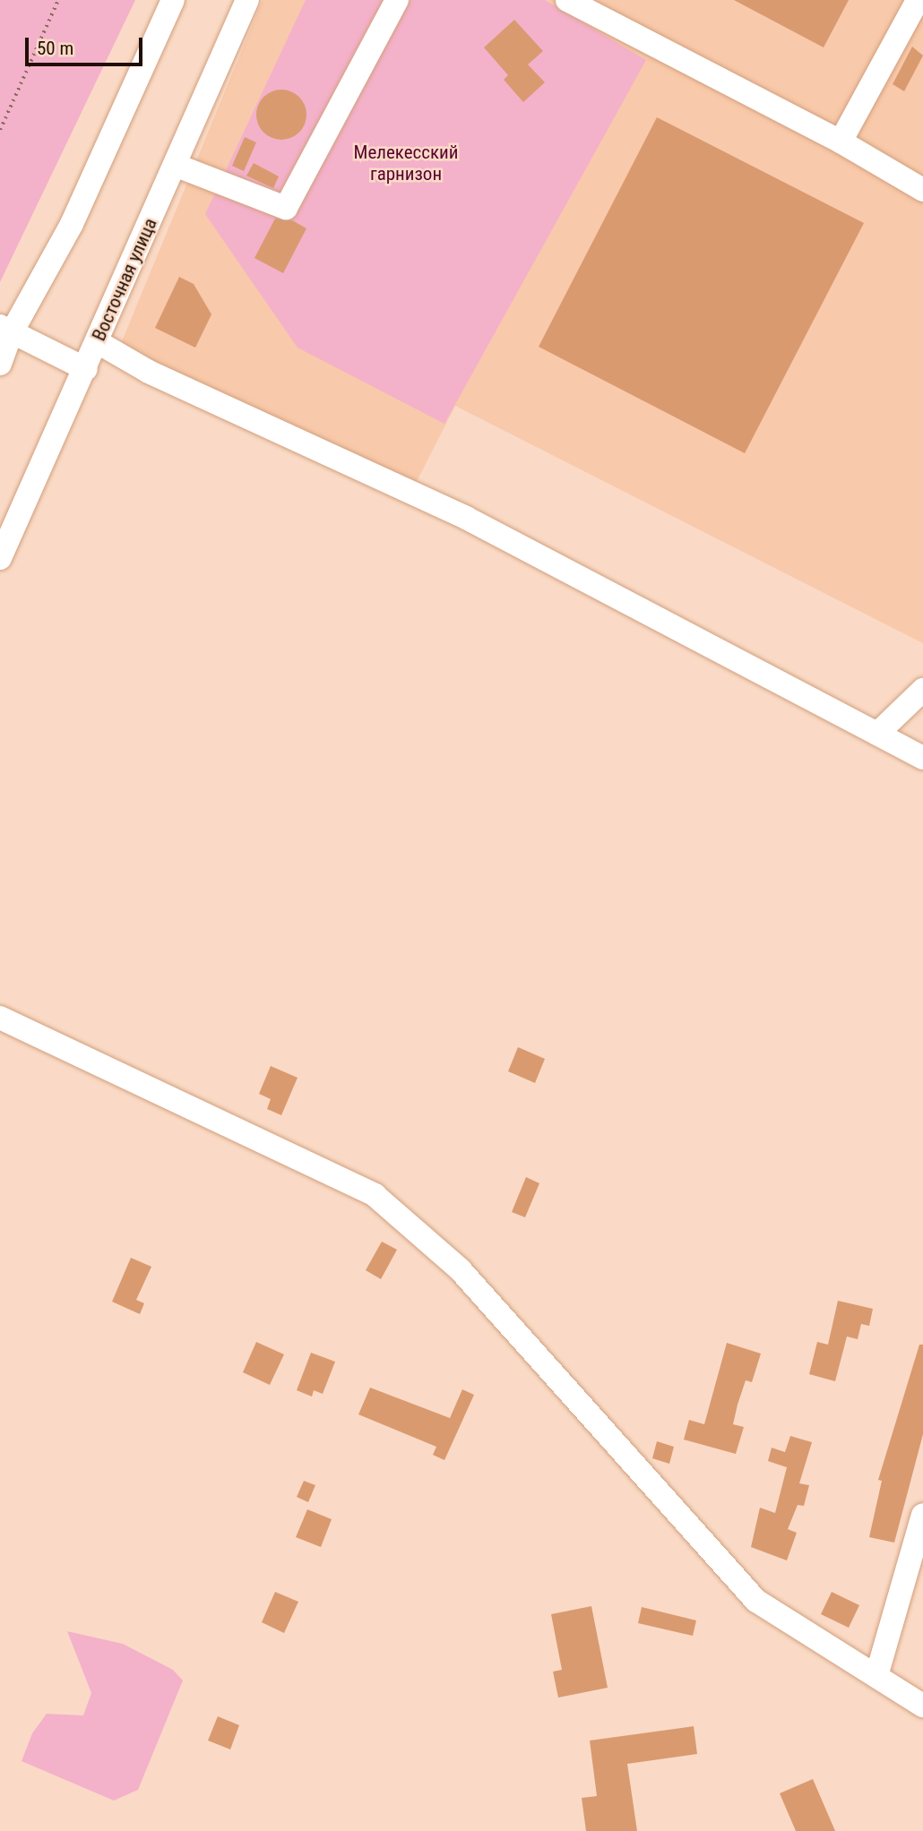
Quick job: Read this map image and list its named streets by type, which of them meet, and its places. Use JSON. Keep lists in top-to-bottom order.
{
  "streets": {
    "street": ["Восточная улица"]
  },
  "parks": ["Мелекесский гарнизон"],
  "scale_bar": "50 m"
}
